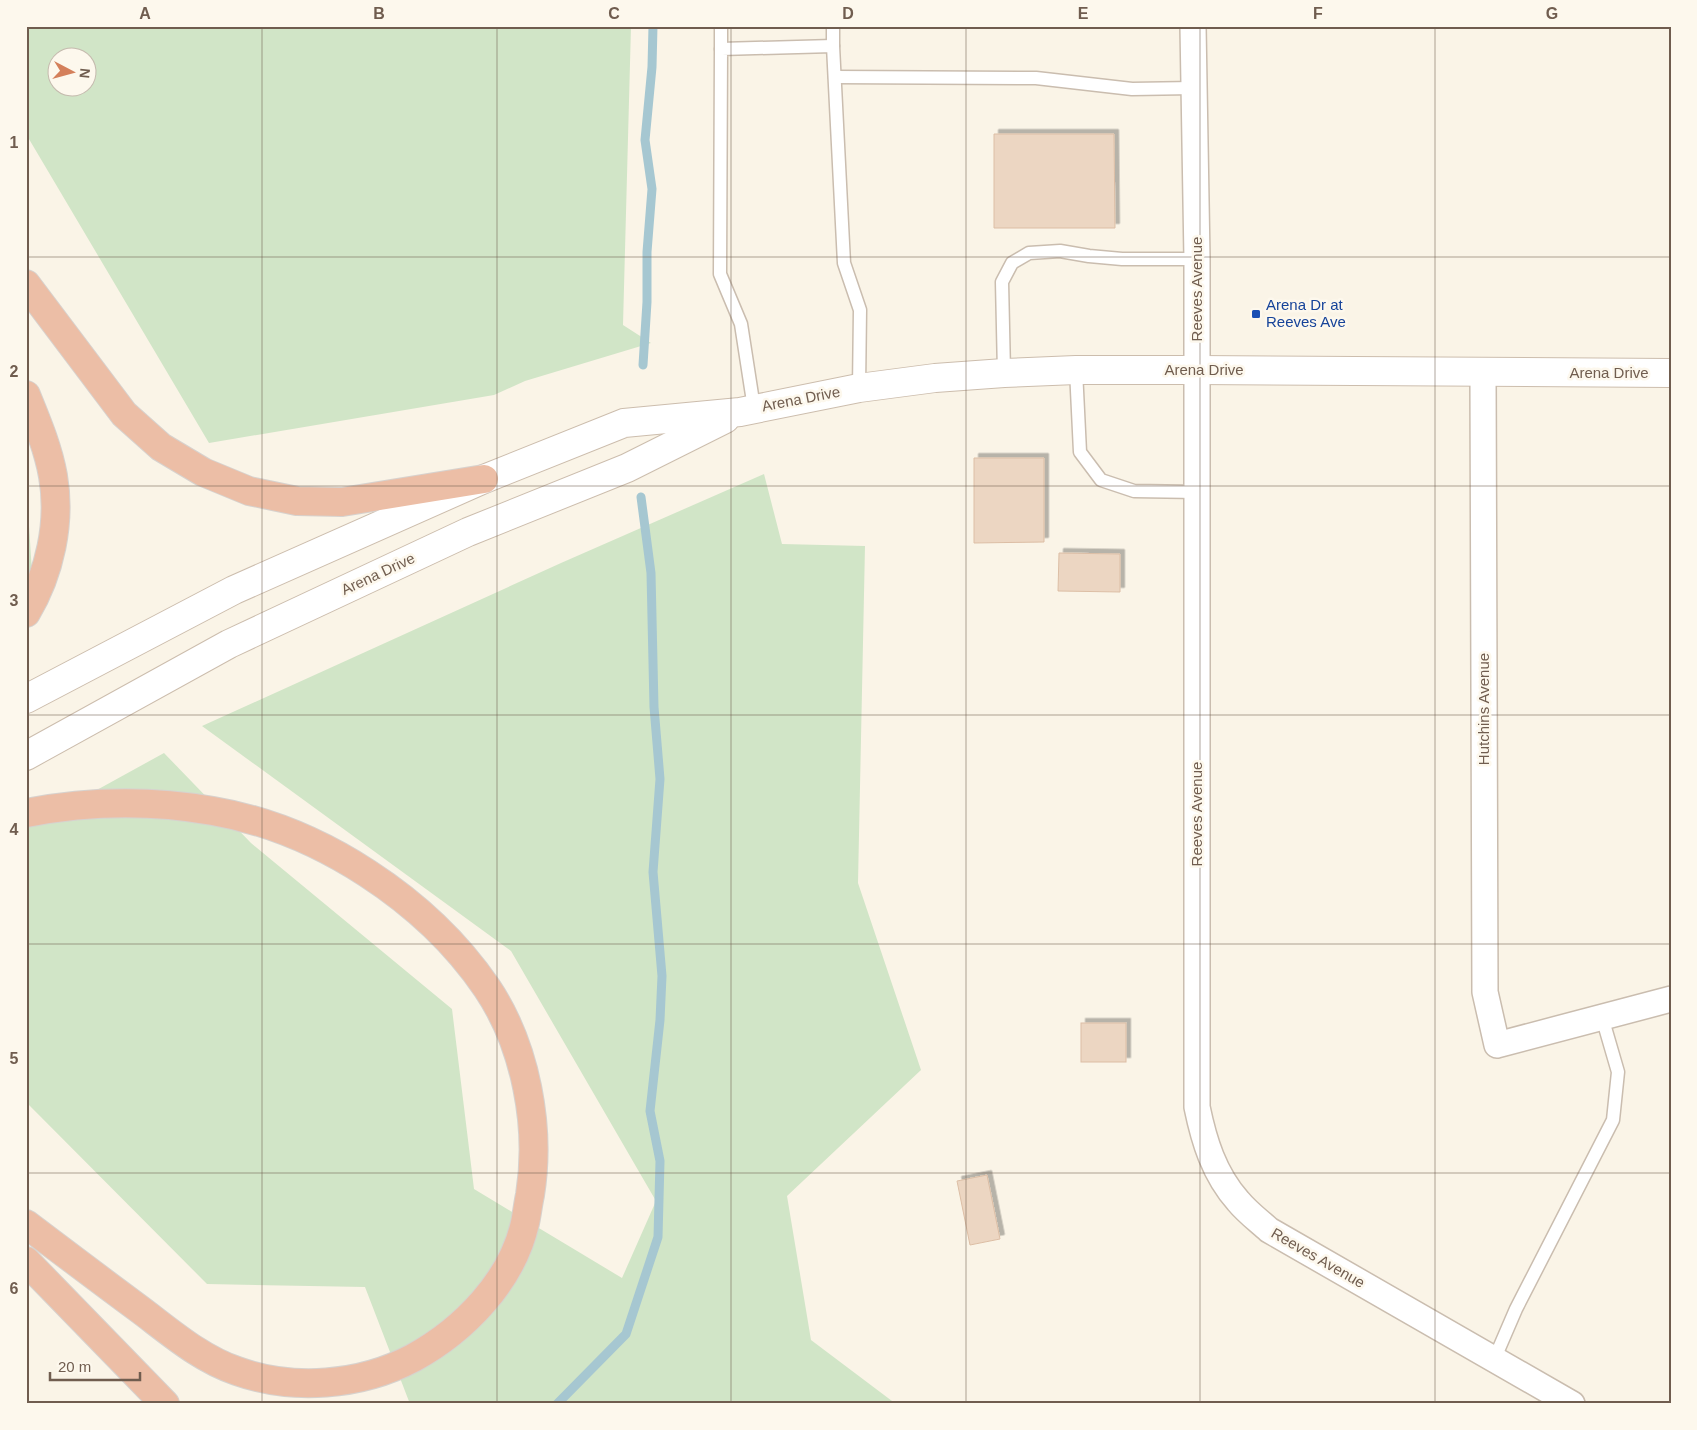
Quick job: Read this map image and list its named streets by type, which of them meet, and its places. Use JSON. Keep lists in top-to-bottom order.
{
  "streets": {
    "main road": ["Arena Drive"],
    "street": ["Reeves Avenue", "Hutchins Avenue"]
  },
  "crossings": [
    ["Reeves Avenue", "Arena Drive"],
    ["Arena Drive", "Hutchins Avenue"]
  ],
  "places": {
    "transit": ["Arena Dr at Reeves Ave"]
  },
  "scale_bar": "20 m",
  "north": "right",
  "grid": {
    "columns": [
      "A",
      "B",
      "C",
      "D",
      "E",
      "F",
      "G"
    ],
    "rows": [
      "1",
      "2",
      "3",
      "4",
      "5",
      "6"
    ]
  }
}
